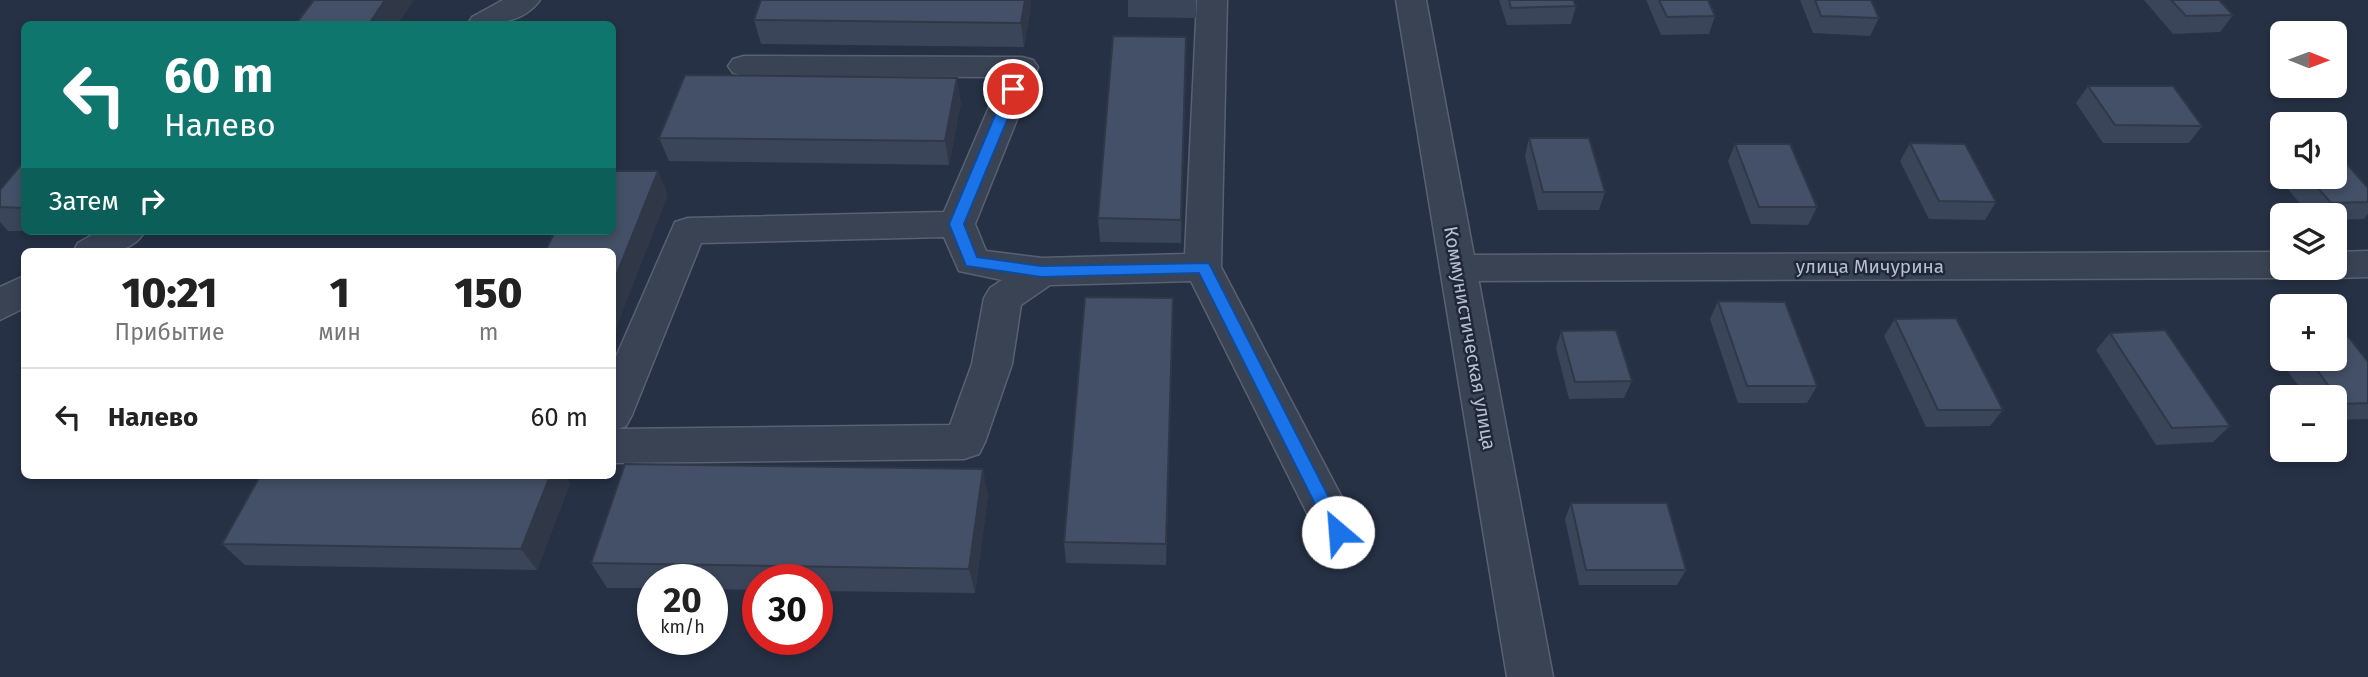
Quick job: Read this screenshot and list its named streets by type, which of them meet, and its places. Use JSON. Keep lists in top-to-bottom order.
{
  "streets": {
    "street": ["улица Мичурина", "Коммунистическая улица"]
  },
  "crossings": [
    ["улица Мичурина", "Коммунистическая улица"]
  ],
  "north": "right",
  "page": {
    "map_buttons": ["+", "−"],
    "turn": ["60 m", "Налево"],
    "then": "Затем",
    "eta": [
      "10:21",
      "Прибытие",
      "1",
      "мин",
      "150",
      "m"
    ],
    "list": [
      {
        "name": "Налево",
        "value": "60 m"
      }
    ],
    "speed": "20 km/h",
    "limit": "30"
  }
}
